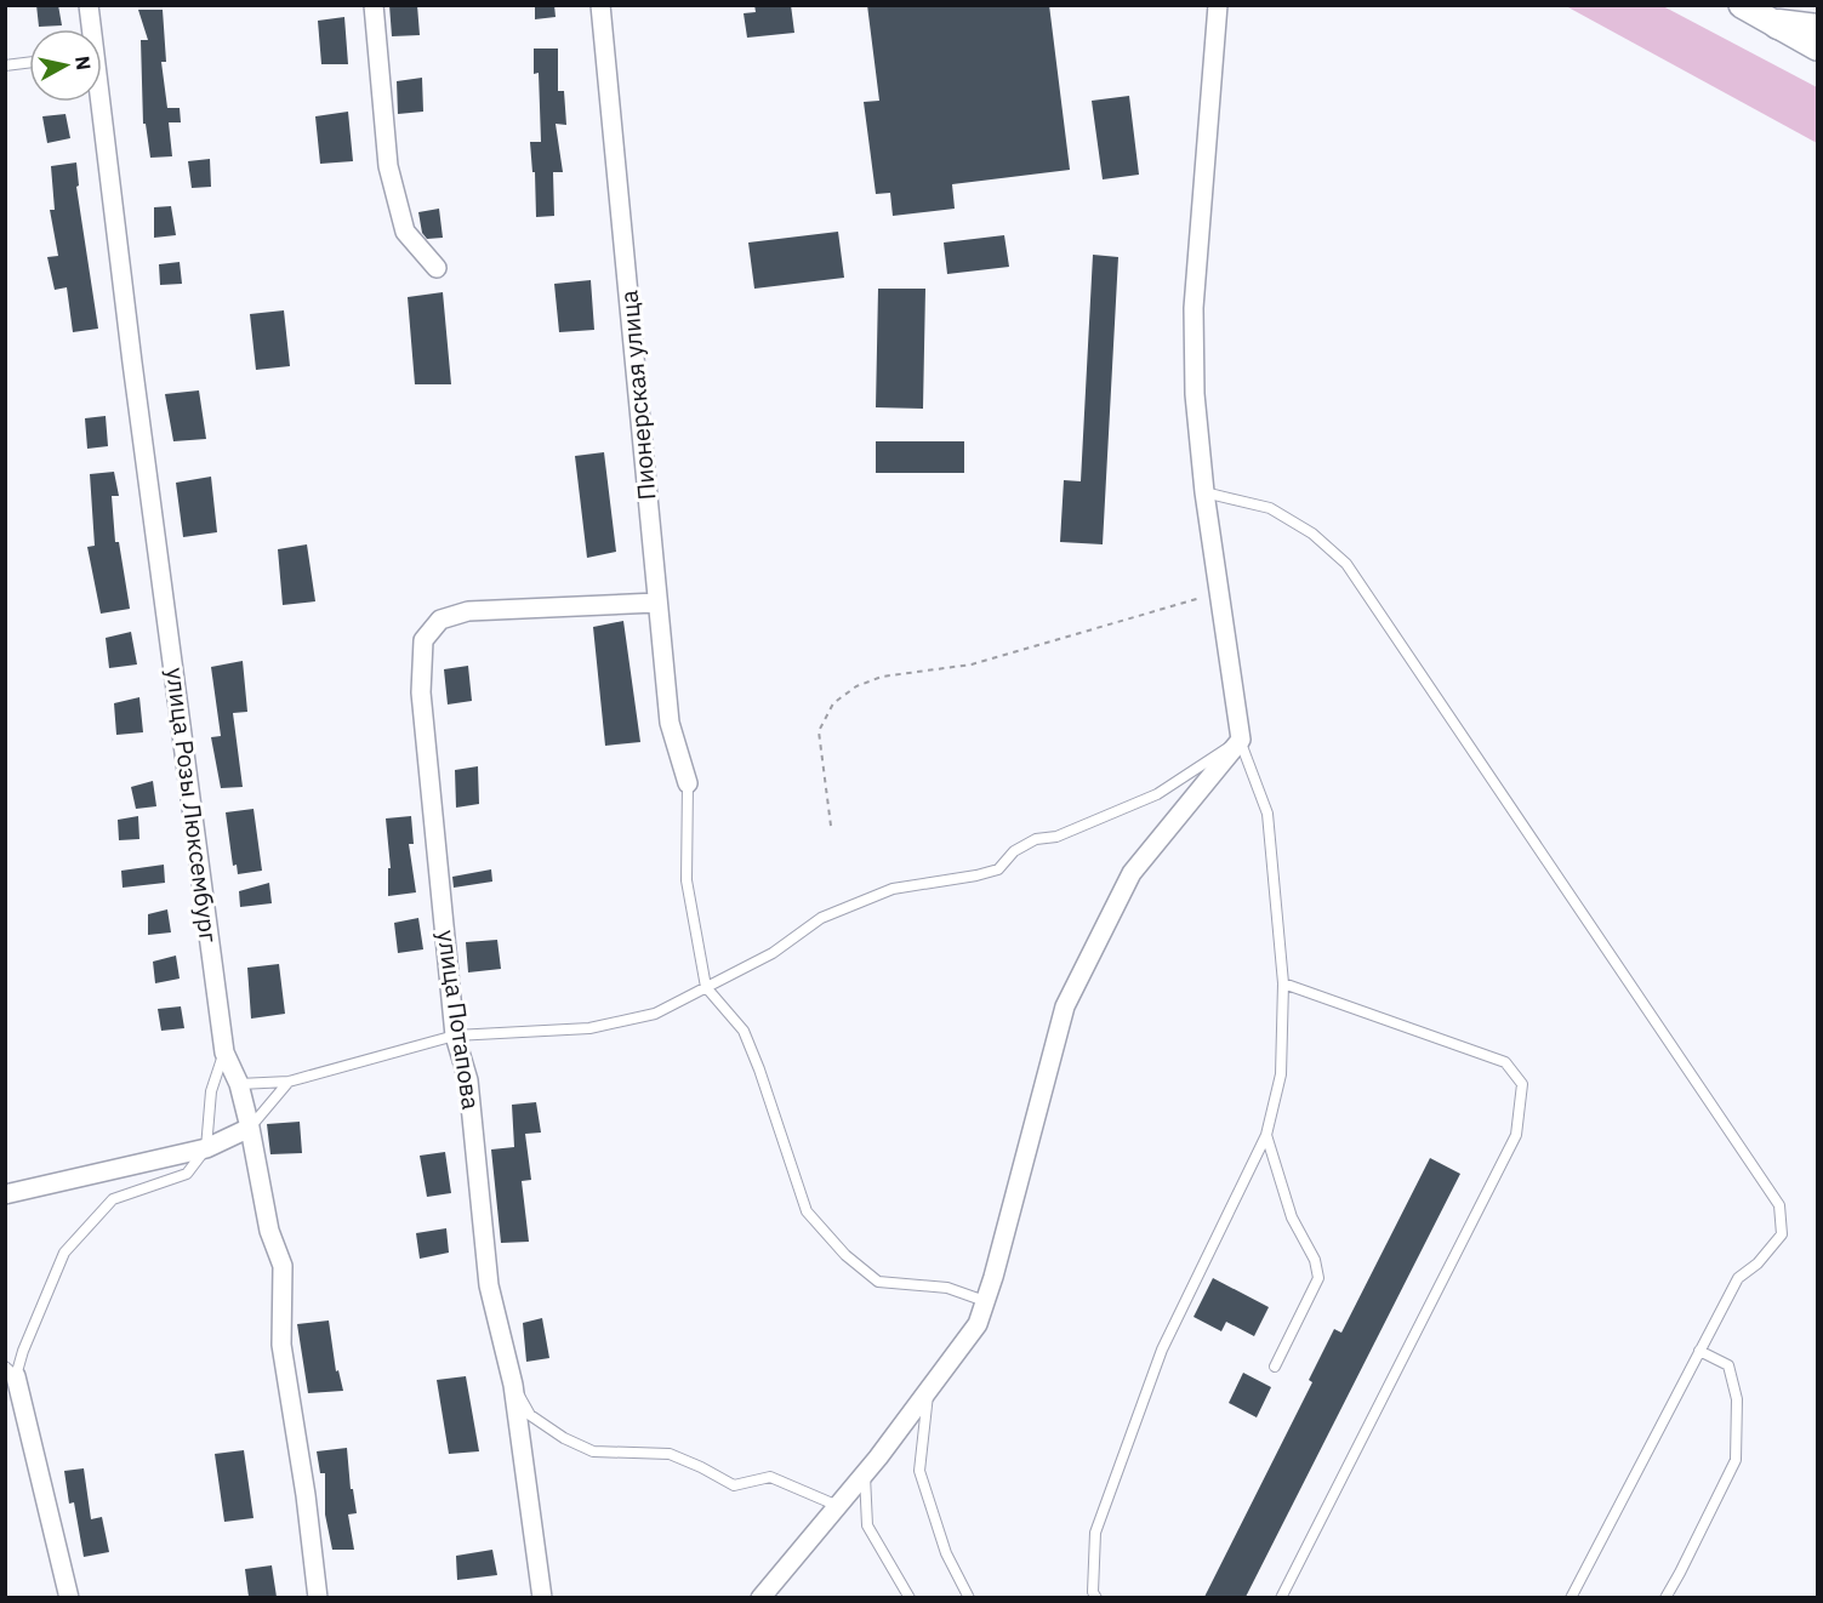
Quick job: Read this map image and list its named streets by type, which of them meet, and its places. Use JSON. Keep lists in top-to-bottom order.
{
  "streets": {
    "street": ["Пионерская улица", "улица Розы Люксембург", "улица Потапова"]
  },
  "crossings": [
    ["Пионерская улица", "улица Потапова"]
  ],
  "north": "right"
}
